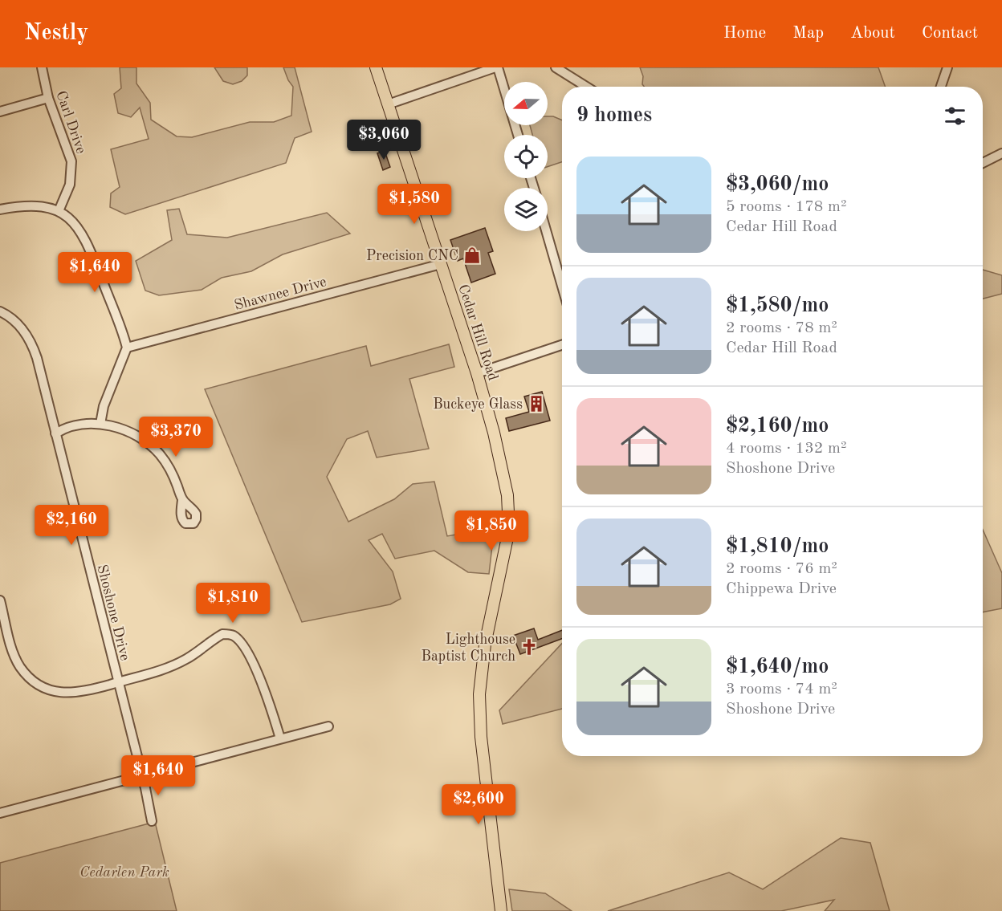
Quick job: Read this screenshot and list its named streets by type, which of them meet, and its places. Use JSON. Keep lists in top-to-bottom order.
{
  "streets": {
    "main road": ["Cedar Hill Road"],
    "street": ["Carl Drive", "Shawnee Drive", "Shoshone Drive"]
  },
  "crossings": [
    ["Shawnee Drive", "Cedar Hill Road"]
  ],
  "parks": ["Cedarlen Park"],
  "places": {
    "shop": ["Precision CNC"],
    "building": ["Buckeye Glass"],
    "church": ["Lighthouse Baptist Church"]
  },
  "north": "left",
  "page": {
    "header": "Nestly",
    "nav": [
      "Home",
      "Map",
      "About",
      "Contact"
    ],
    "heading": "9 homes",
    "price": [
      "$3,060",
      "$1,580",
      "$1,640",
      "$3,370",
      "$2,160",
      "$1,850",
      "$1,810",
      "$1,640",
      "$2,600"
    ],
    "list": [
      {
        "name": "$3,060/mo",
        "note": "5 rooms · 178 m² · Cedar Hill Road"
      },
      {
        "name": "$1,580/mo",
        "note": "2 rooms · 78 m² · Cedar Hill Road"
      },
      {
        "name": "$2,160/mo",
        "note": "4 rooms · 132 m² · Shoshone Drive"
      },
      {
        "name": "$1,810/mo",
        "note": "2 rooms · 76 m² · Chippewa Drive"
      },
      {
        "name": "$1,640/mo",
        "note": "3 rooms · 74 m² · Shoshone Drive"
      }
    ]
  }
}
